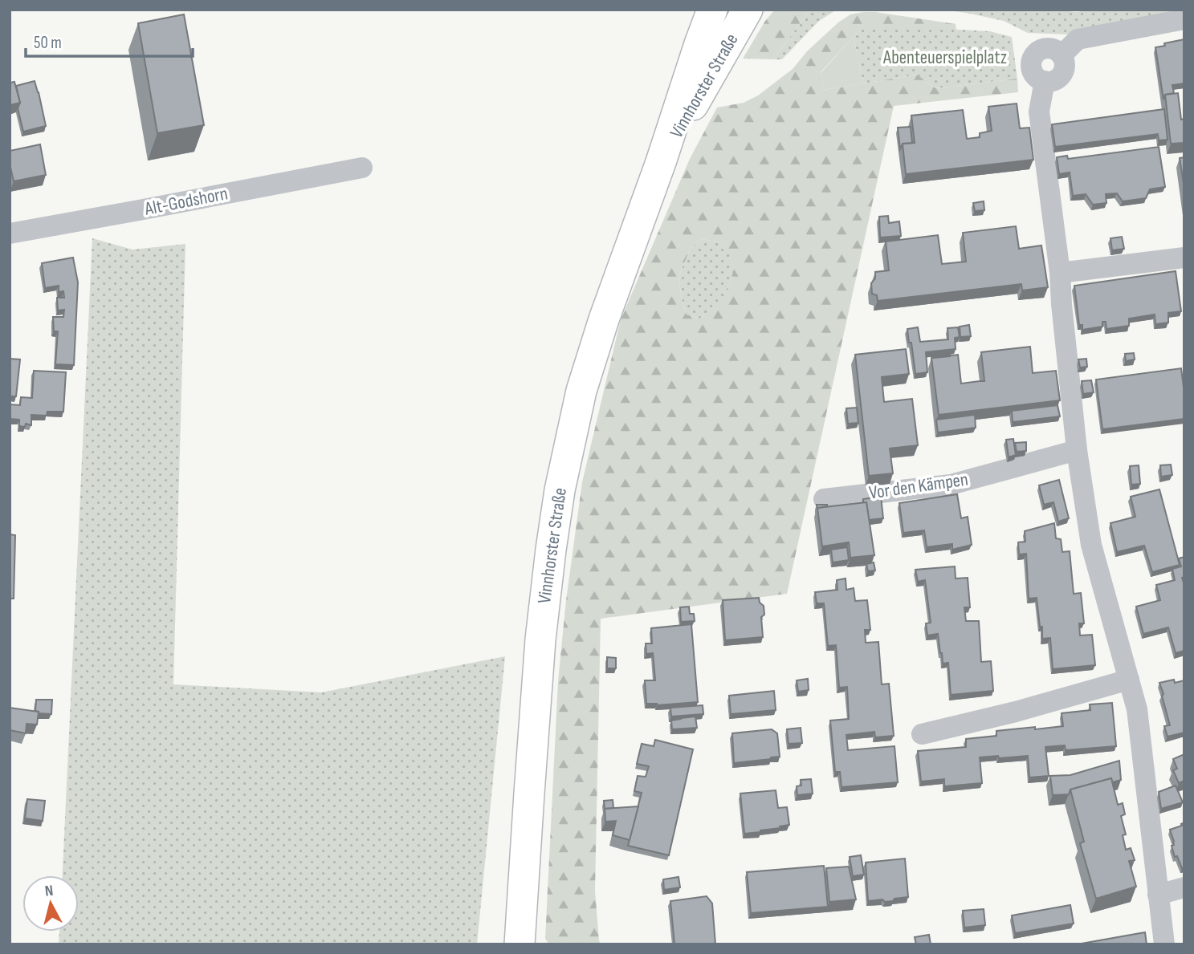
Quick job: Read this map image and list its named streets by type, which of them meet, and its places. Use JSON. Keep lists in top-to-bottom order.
{
  "streets": {
    "street": ["Vinnhorster Straße", "Alt-Godshorn", "Vor den Kämpen"]
  },
  "parks": ["Abenteuerspielplatz"],
  "scale_bar": "50 m",
  "north": "top"
}
